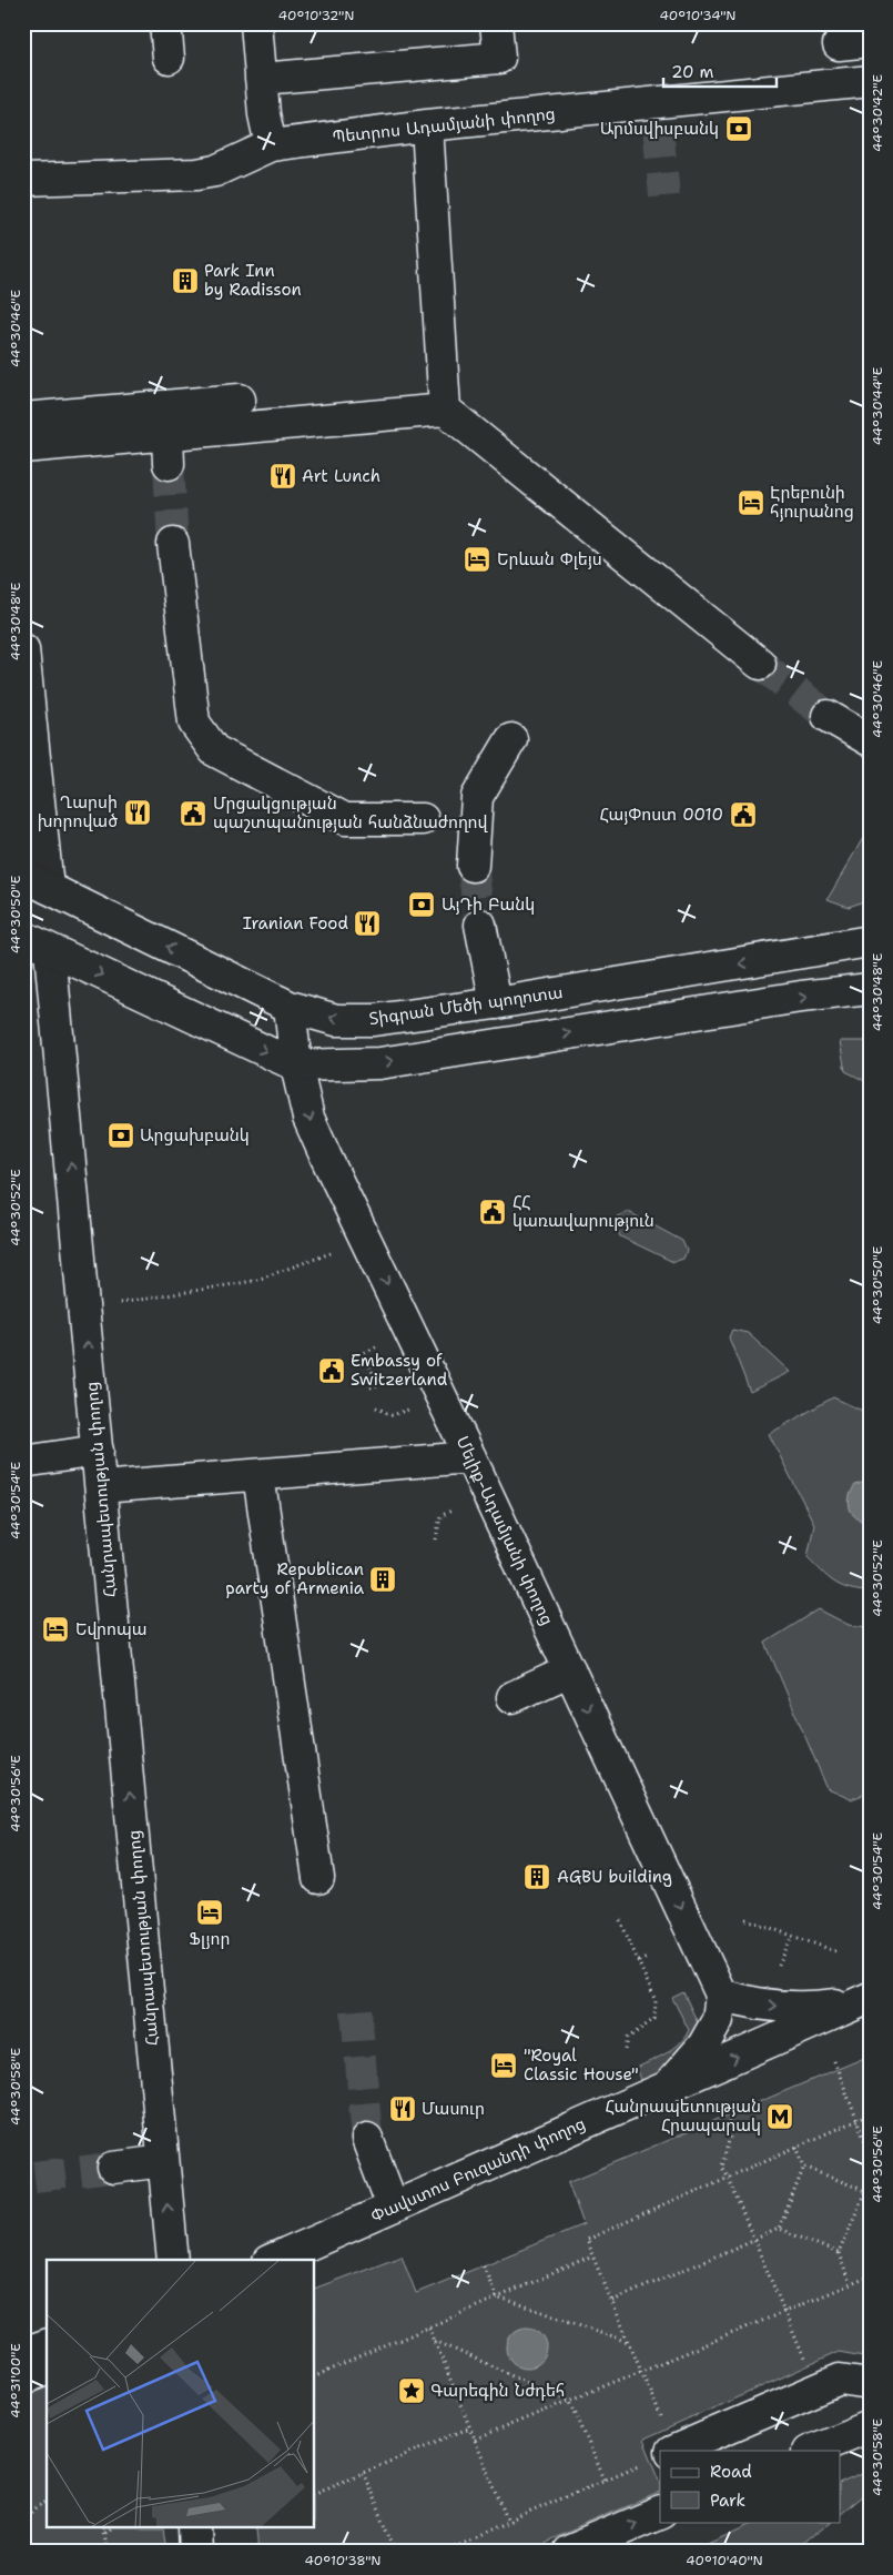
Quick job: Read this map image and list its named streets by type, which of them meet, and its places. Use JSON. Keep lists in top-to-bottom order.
{
  "streets": {
    "street": [
      "Պետրոս Ադամյանի փողոց",
      "Տիգրան Մեծի պողոտա",
      "Հանրապետության փողոց",
      "Մելիք-Ադամյանի փողոց",
      "Փավստոս Բուզանդի փողոց"
    ]
  },
  "crossings": [
    ["Տիգրան Մեծի պողոտա", "Մելիք-Ադամյանի փողոց"]
  ],
  "one_way": ["Մելիք-Ադամյանի փողոց"],
  "places": {
    "bank": ["Արմսվիսբանկ", "ԱյԴի Բանկ", "Արցախբանկ"],
    "building": ["Park Inn by Radisson", "Republican party of Armenia", "AGBU building"],
    "restaurant": [
      "Art Lunch",
      "Ղարսի խորոված",
      "Iranian Food",
      "Մասուր"
    ],
    "hotel": [
      "Էրեբունի հյուրանոց",
      "Երևան Փլեյս",
      "Եվրոպա",
      "Ֆլյոր",
      "\"Royal Classic House\""
    ],
    "public building": [
      "Մրցակցության պաշտպանության հանձնաժողով",
      "ՀայՓոստ 0010",
      "ՀՀ կառավարություն",
      "Embassy of Switzerland"
    ],
    "metro station": ["Հանրապետության Հրապարակ"],
    "place": ["Գարեգին Նժդեհ"]
  },
  "legend": ["Road", "Park"],
  "scale_bar": "20 m",
  "coordinates": [
    "40°10'32\"N",
    "40°10'34\"N",
    "44°30'42\"E",
    "44°30'46\"E",
    "44°30'44\"E",
    "44°30'48\"E",
    "44°30'50\"E",
    "44°30'52\"E",
    "44°30'54\"E",
    "44°30'56\"E",
    "44°30'58\"E",
    "44°31'00\"E",
    "40°10'38\"N",
    "40°10'40\"N"
  ]
}
